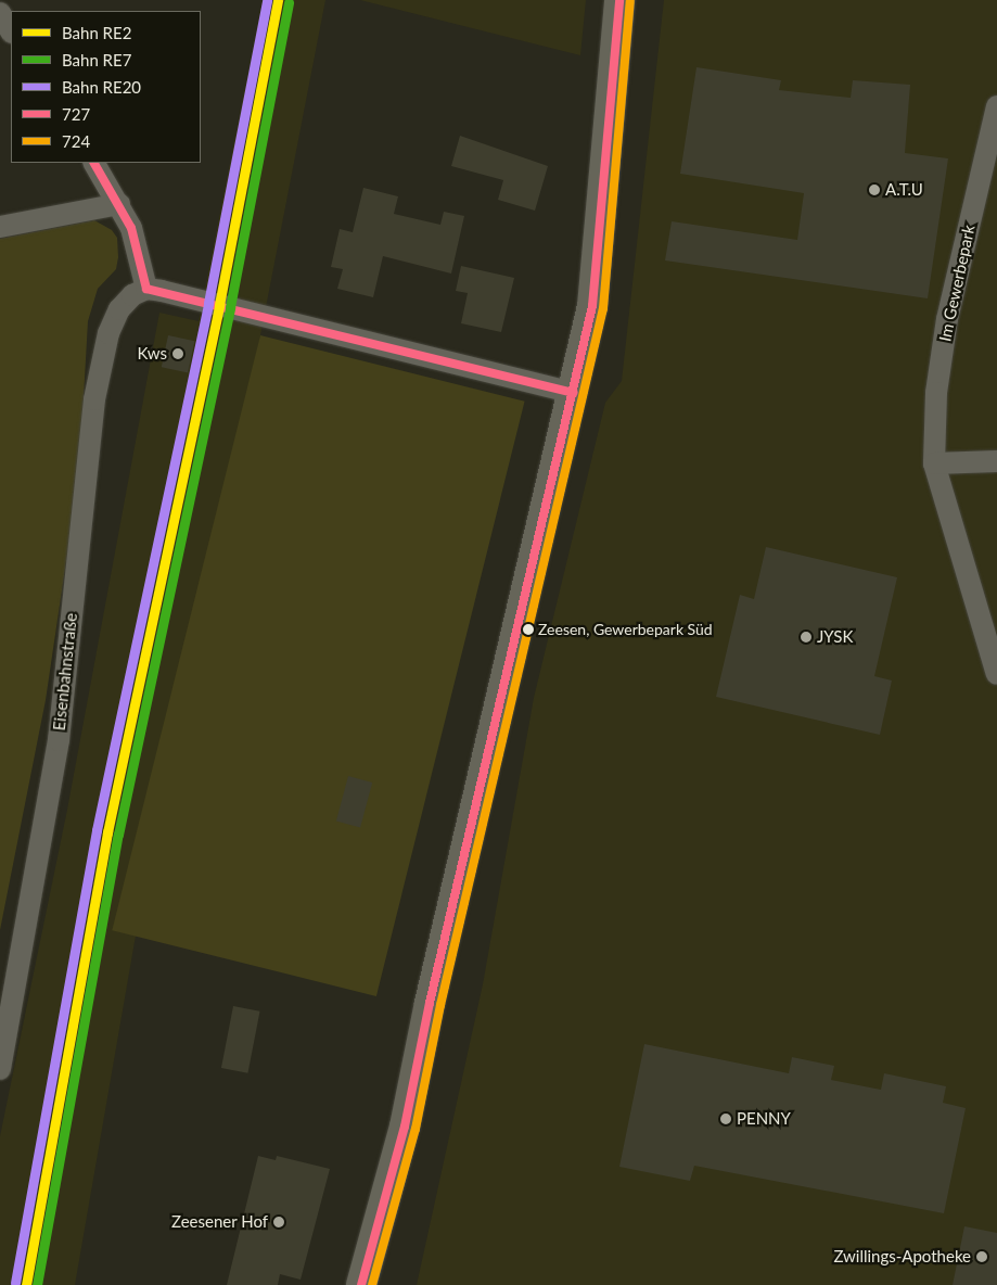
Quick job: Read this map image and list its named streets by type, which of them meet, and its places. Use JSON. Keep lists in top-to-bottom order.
{
  "streets": {
    "street": ["Im Gewerbepark", "Eisenbahnstraße"]
  },
  "places": [
    "A.T.U",
    "Kws",
    "Zeesen, Gewerbepark Süd",
    "JYSK",
    "PENNY",
    "Zeesener Hof",
    "Zwillings-Apotheke"
  ],
  "lines": [
    "rail line RE2",
    "rail line RE20",
    "transit line 727",
    "transit line 724",
    "rail line RE7"
  ],
  "legend": [
    "Bahn RE2",
    "Bahn RE7",
    "Bahn RE20",
    "727",
    "724"
  ]
}
